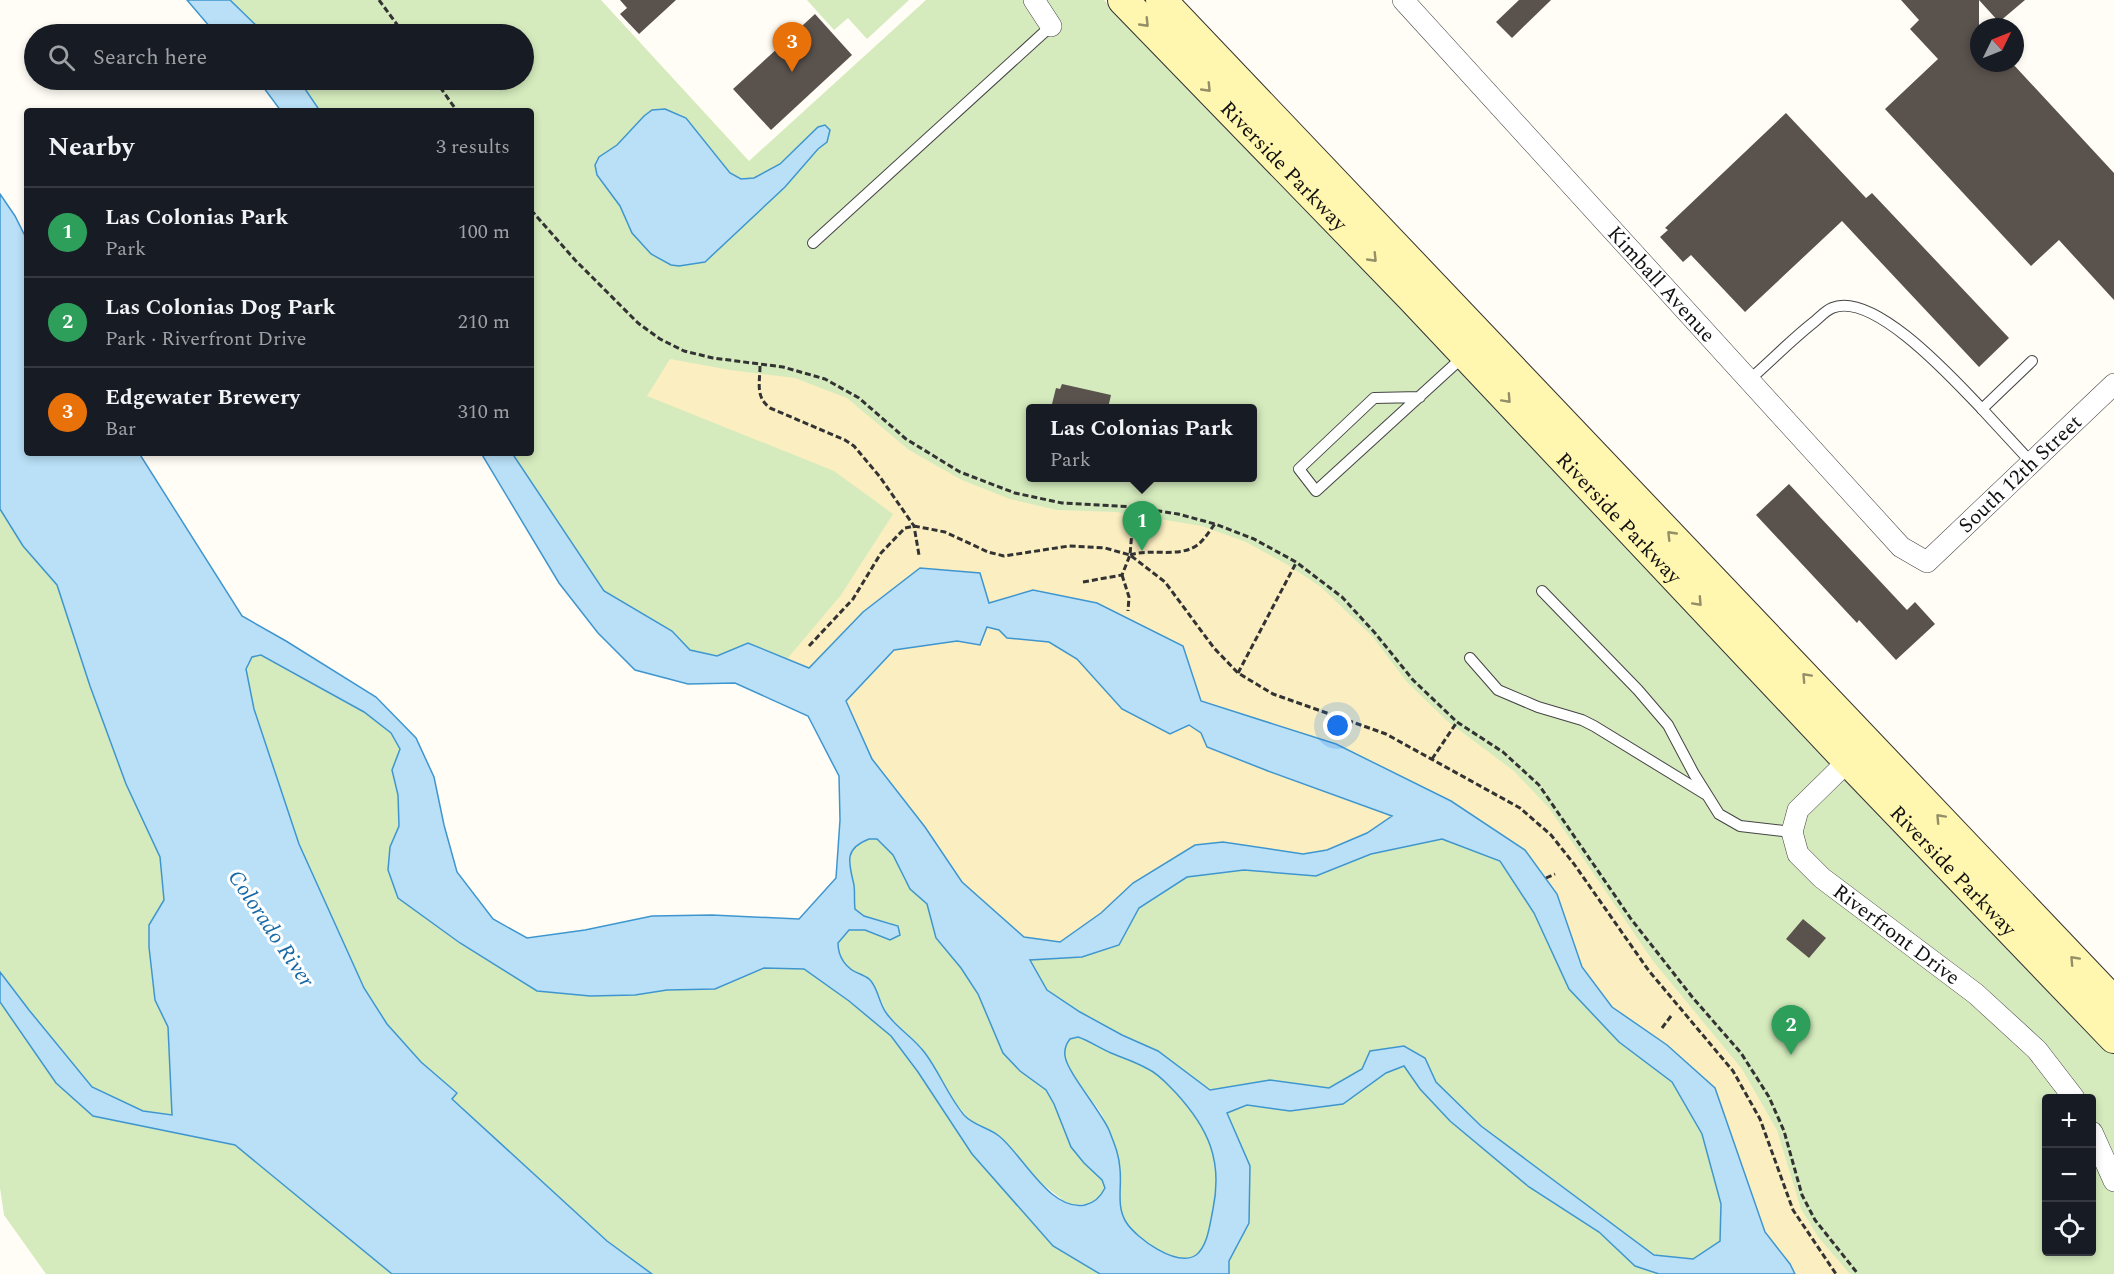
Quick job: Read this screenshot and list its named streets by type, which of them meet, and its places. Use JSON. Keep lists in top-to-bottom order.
{
  "streets": {
    "main road": ["Riverside Parkway"],
    "street": ["Kimball Avenue", "South 12th Street", "Riverfront Drive"]
  },
  "crossings": [
    ["Kimball Avenue", "South 12th Street"]
  ],
  "water": ["Colorado River"],
  "north": "top right",
  "page": {
    "pins": ["3", "1", "2"],
    "search": "Search here",
    "heading": ["Nearby", "3 results"],
    "list": [
      {
        "mark": "1",
        "name": "Las Colonias Park",
        "note": "Park",
        "value": "100 m"
      },
      {
        "mark": "2",
        "name": "Las Colonias Dog Park",
        "note": "Park · Riverfront Drive",
        "value": "210 m"
      },
      {
        "mark": "3",
        "name": "Edgewater Brewery",
        "note": "Bar",
        "value": "310 m"
      }
    ],
    "popup": ["Las Colonias Park", "Park"],
    "map_buttons": ["+", "−"]
  }
}
